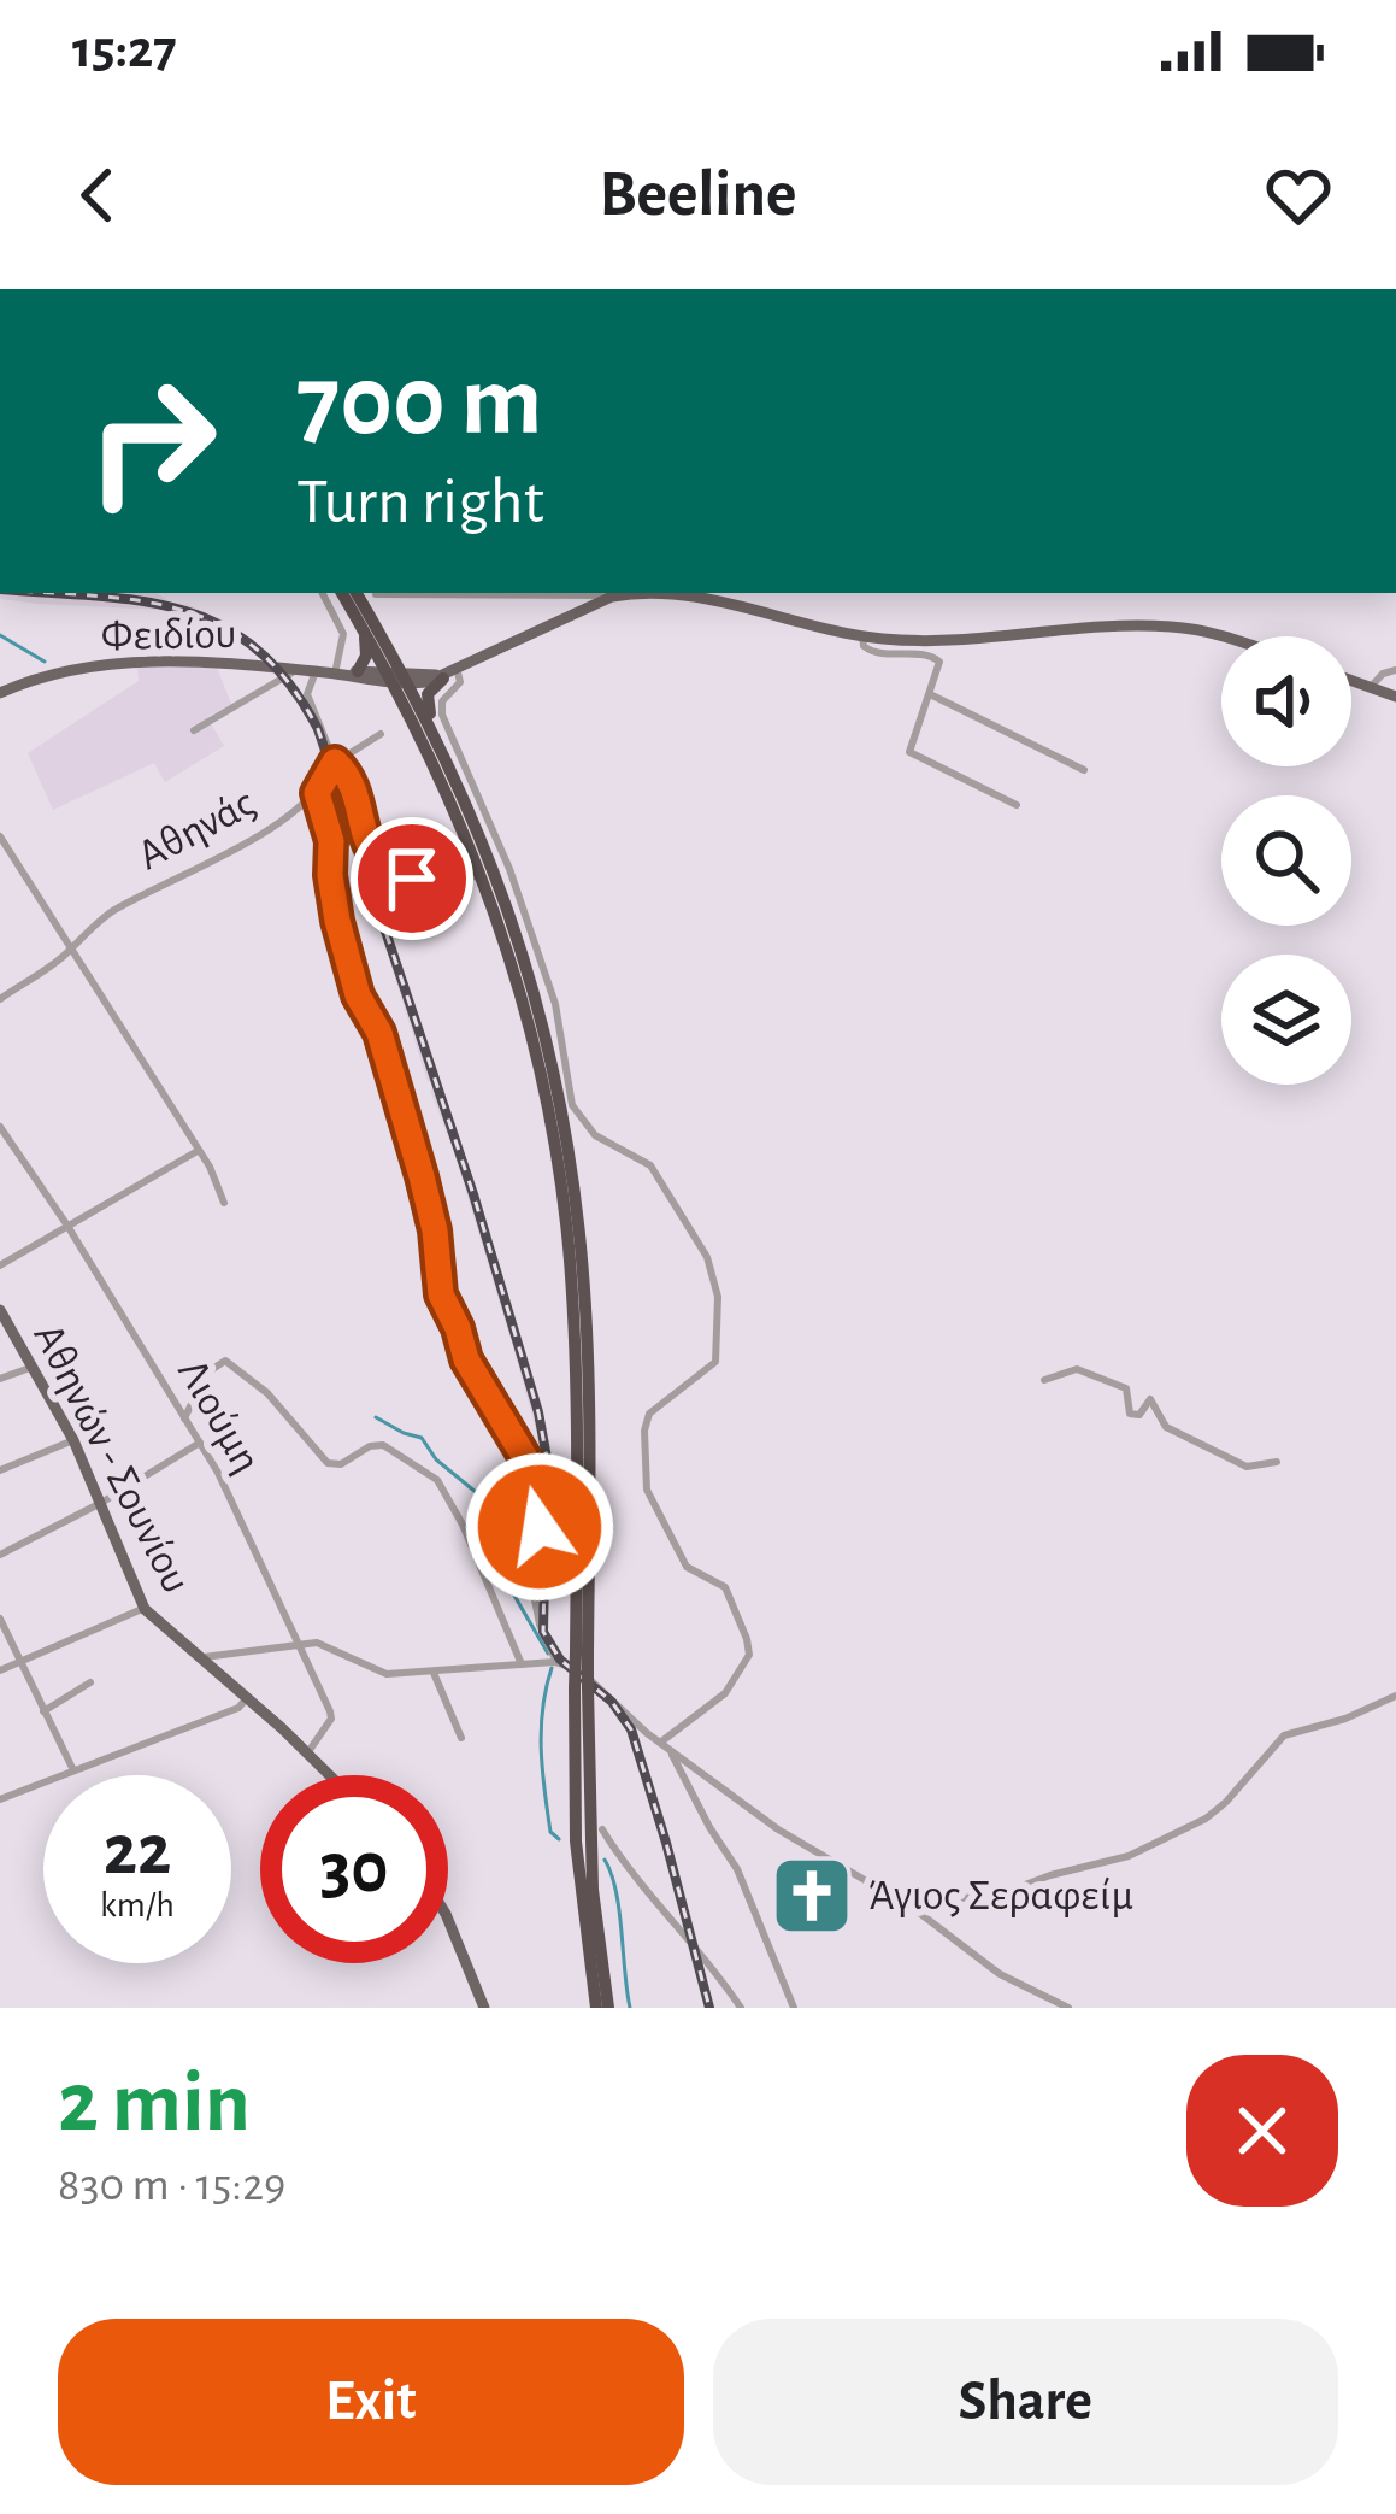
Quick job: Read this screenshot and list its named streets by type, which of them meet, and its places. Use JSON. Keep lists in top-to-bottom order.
{
  "streets": {
    "main road": ["Φειδίου", "Αθηνών - Σουνίου"],
    "street": ["Αθηνάς", "Λιούμη"]
  },
  "crossings": [
    ["Λιούμη", "Αθηνών - Σουνίου"]
  ],
  "places": {
    "church": ["Άγιος Σεραφείμ"]
  },
  "page": {
    "status": "15:27",
    "header": "Beeline",
    "turn": ["700 m", "Turn right"],
    "speed": "22 km/h",
    "limit": "30",
    "heading": ["2 min", "830 m · 15:29"],
    "buttons": ["Exit", "Share"]
  }
}
